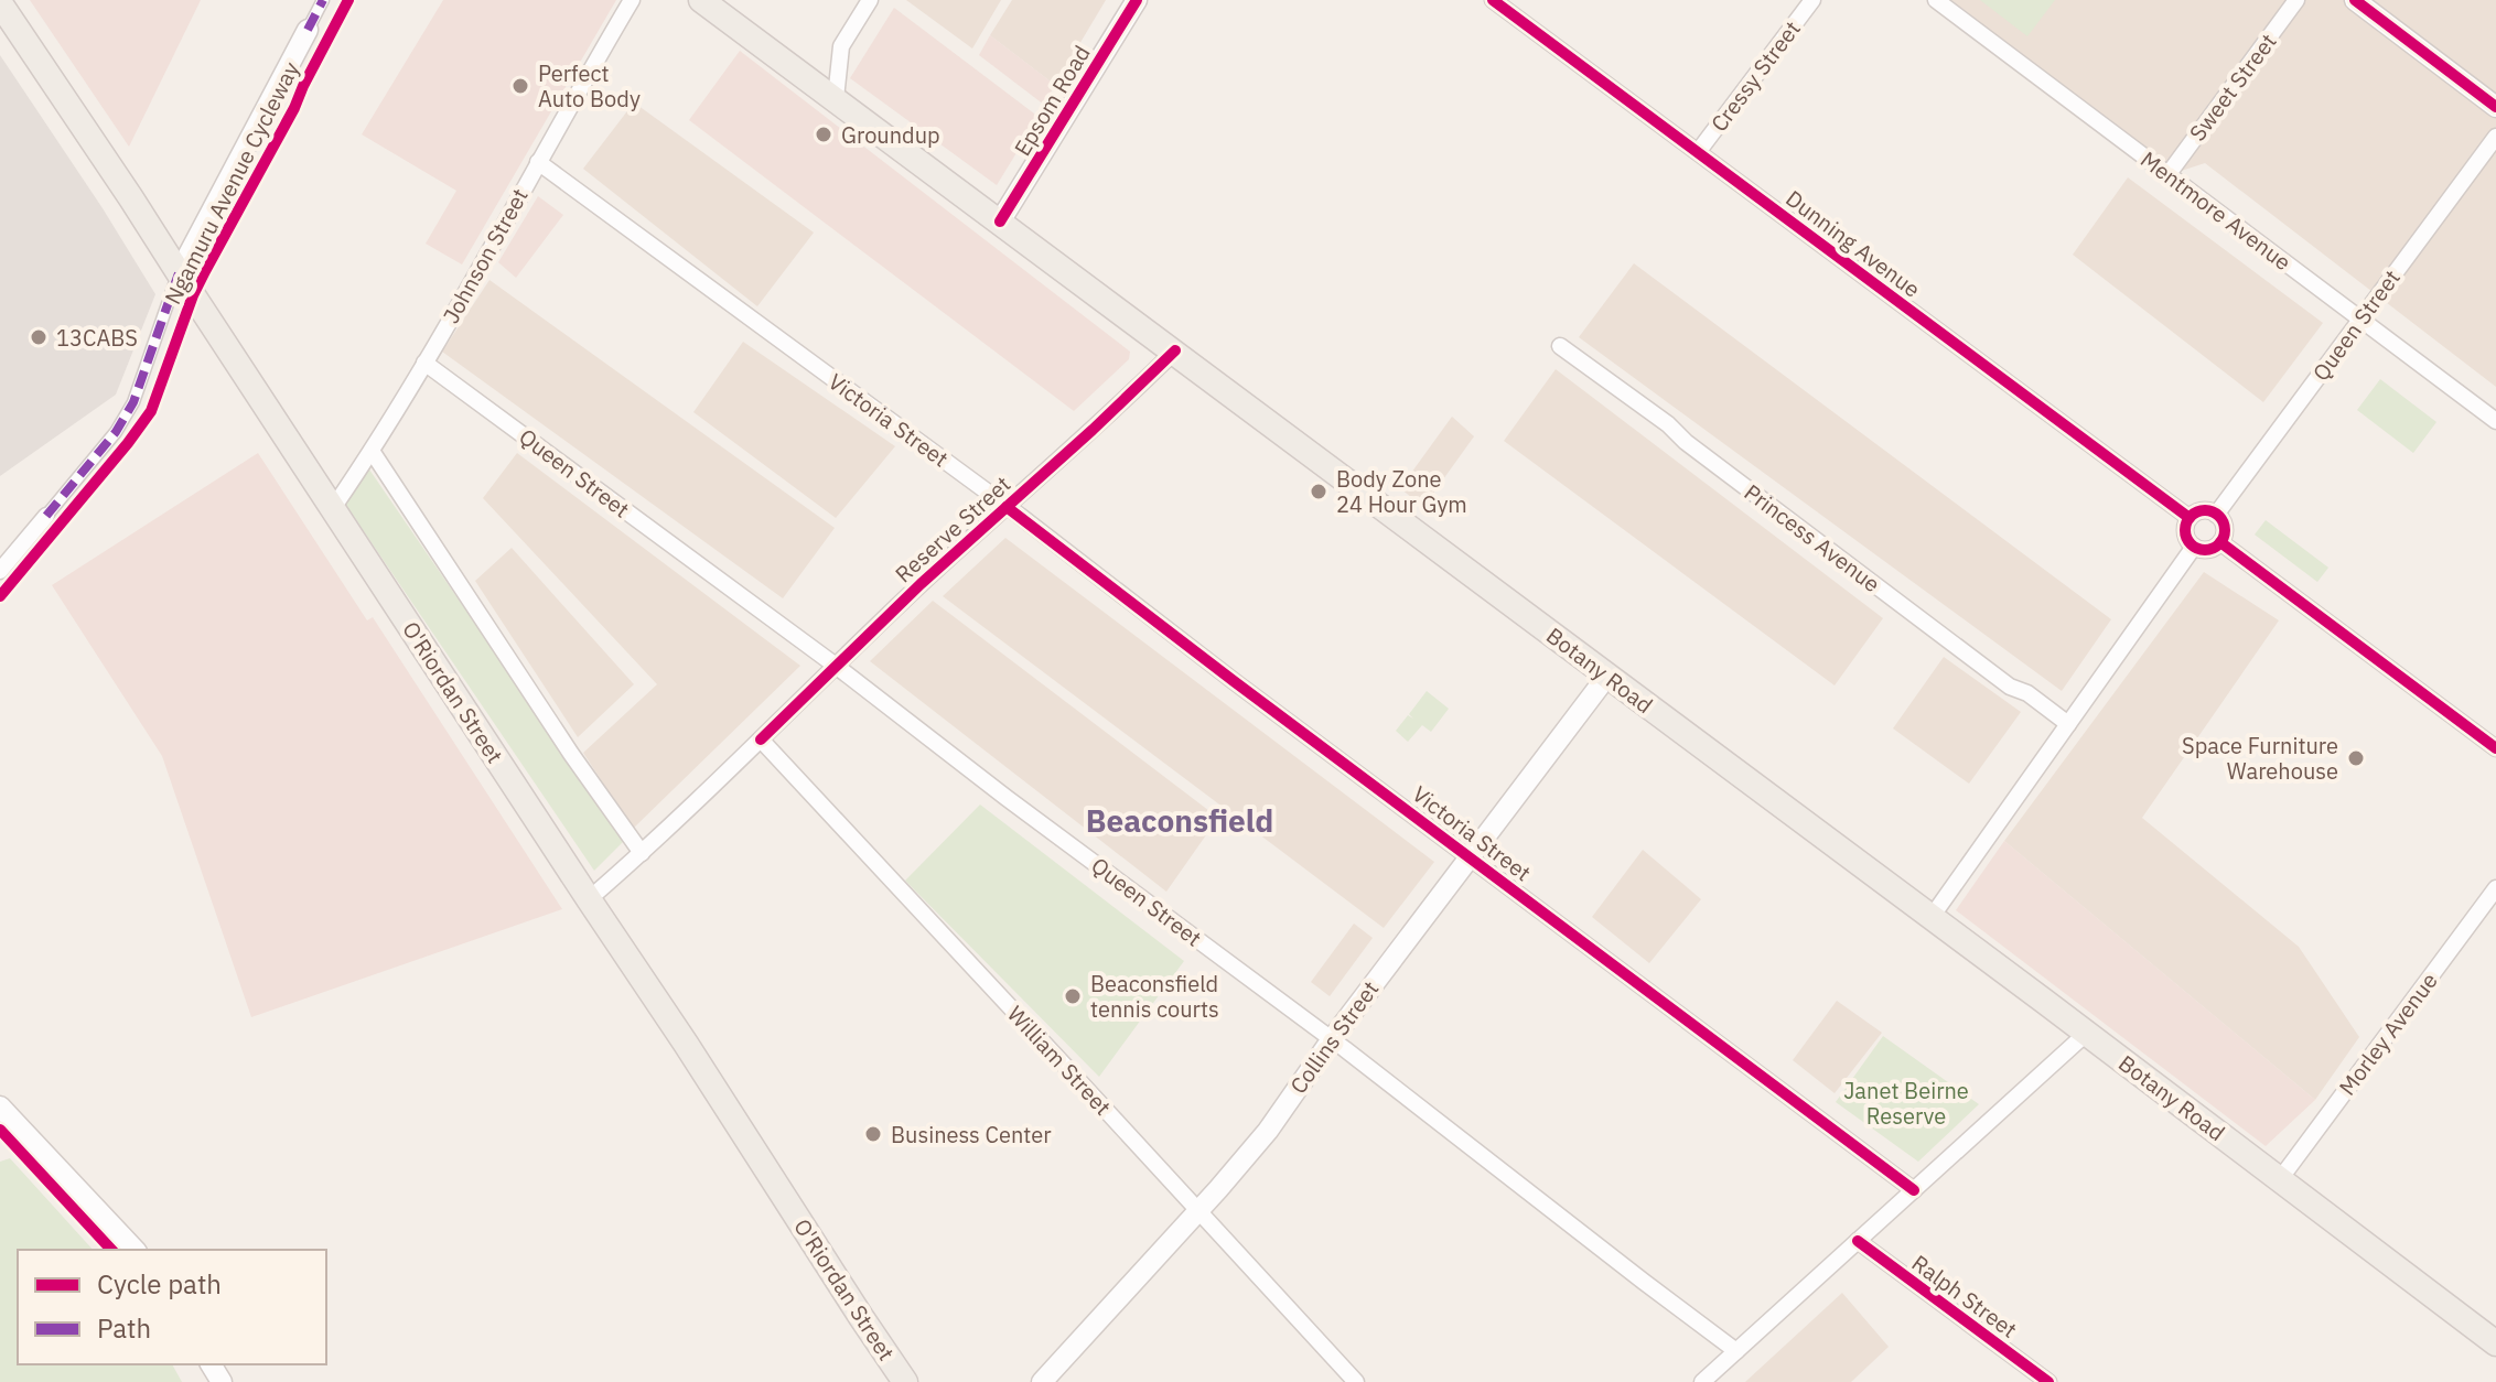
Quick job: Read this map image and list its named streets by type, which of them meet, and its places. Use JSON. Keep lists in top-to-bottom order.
{
  "streets": {
    "main road": ["Botany Road", "O'Riordan Street"],
    "street": [
      "Cressy Street",
      "Sweet Street",
      "Epsom Road",
      "Mentmore Avenue",
      "Dunning Avenue",
      "Johnson Street",
      "Queen Street",
      "Victoria Street",
      "Reserve Street",
      "Princess Avenue",
      "Morley Avenue",
      "Collins Street",
      "William Street",
      "Ralph Street"
    ],
    "cycle path": ["Ngamuru Avenue Cycleway"]
  },
  "crossings": [
    ["Cressy Street", "Dunning Avenue"],
    ["Sweet Street", "Mentmore Avenue"],
    ["Epsom Road", "Botany Road"],
    ["Mentmore Avenue", "Queen Street"],
    ["Dunning Avenue", "Queen Street"],
    ["Johnson Street", "Queen Street"],
    ["Johnson Street", "Victoria Street"],
    ["Johnson Street", "O'Riordan Street"],
    ["Queen Street", "Reserve Street"],
    ["Queen Street", "Collins Street"],
    ["Victoria Street", "Reserve Street"],
    ["Victoria Street", "Collins Street"],
    ["Reserve Street", "Botany Road"],
    ["Reserve Street", "O'Riordan Street"],
    ["Reserve Street", "William Street"],
    ["Botany Road", "Morley Avenue"],
    ["Botany Road", "Collins Street"],
    ["Collins Street", "William Street"]
  ],
  "districts": ["Beaconsfield"],
  "parks": ["Janet Beirne Reserve"],
  "places": [
    "Perfect Auto Body",
    "Groundup",
    "13CABS",
    "Body Zone 24 Hour Gym",
    "Space Furniture Warehouse",
    "Beaconsfield tennis courts",
    "Business Center"
  ],
  "legend": ["Cycle path", "Path"]
}
